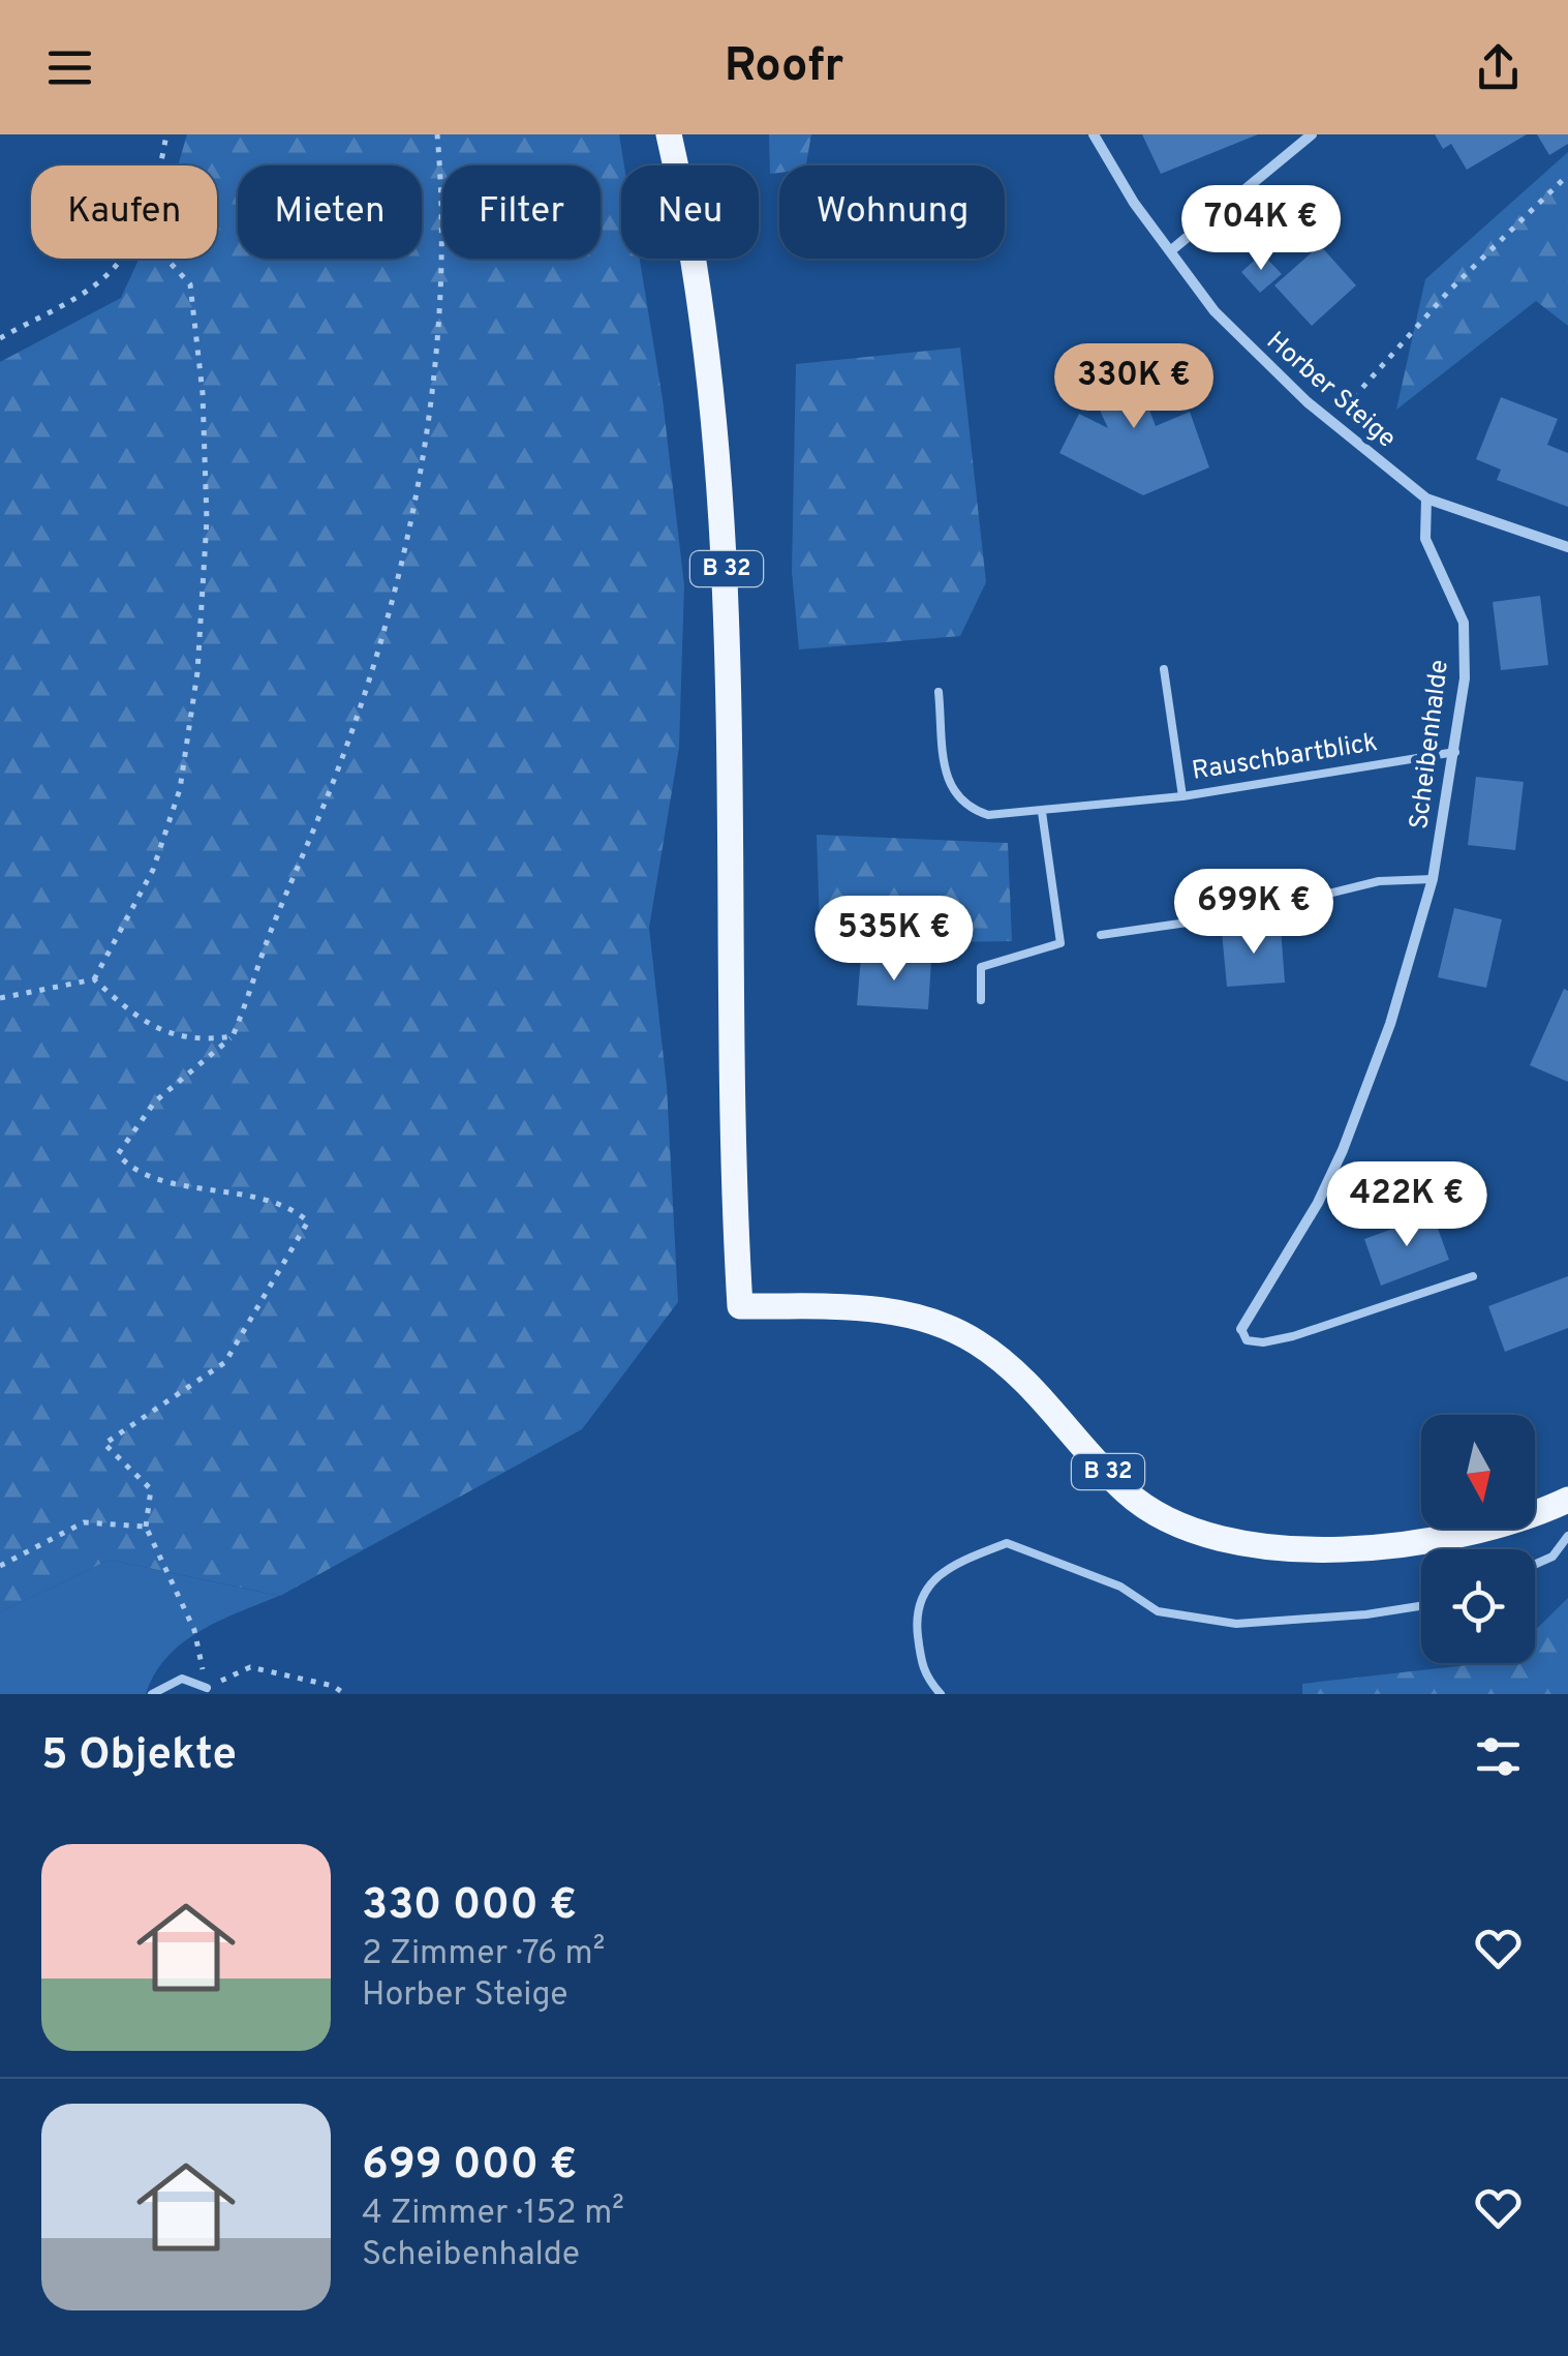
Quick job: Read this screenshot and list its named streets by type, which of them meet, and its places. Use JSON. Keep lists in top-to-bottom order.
{
  "streets": {
    "main road": ["B 32"],
    "street": ["Horber Steige", "Scheibenhalde"],
    "lane": ["Rauschbartblick"]
  },
  "crossings": [
    ["Horber Steige", "Scheibenhalde"],
    ["Scheibenhalde", "Rauschbartblick"]
  ],
  "north": "bottom",
  "page": {
    "header": "Roofr",
    "chip": [
      "Kaufen",
      "Mieten",
      "Filter",
      "Neu",
      "Wohnung"
    ],
    "price": [
      "704K €",
      "330K €",
      "699K €",
      "535K €",
      "422K €"
    ],
    "heading": "5 Objekte",
    "list": [
      {
        "name": "330 000 €",
        "note": "2 Zimmer · 76 m² · Horber Steige"
      },
      {
        "name": "699 000 €",
        "note": "4 Zimmer · 152 m² · Scheibenhalde"
      }
    ]
  }
}
